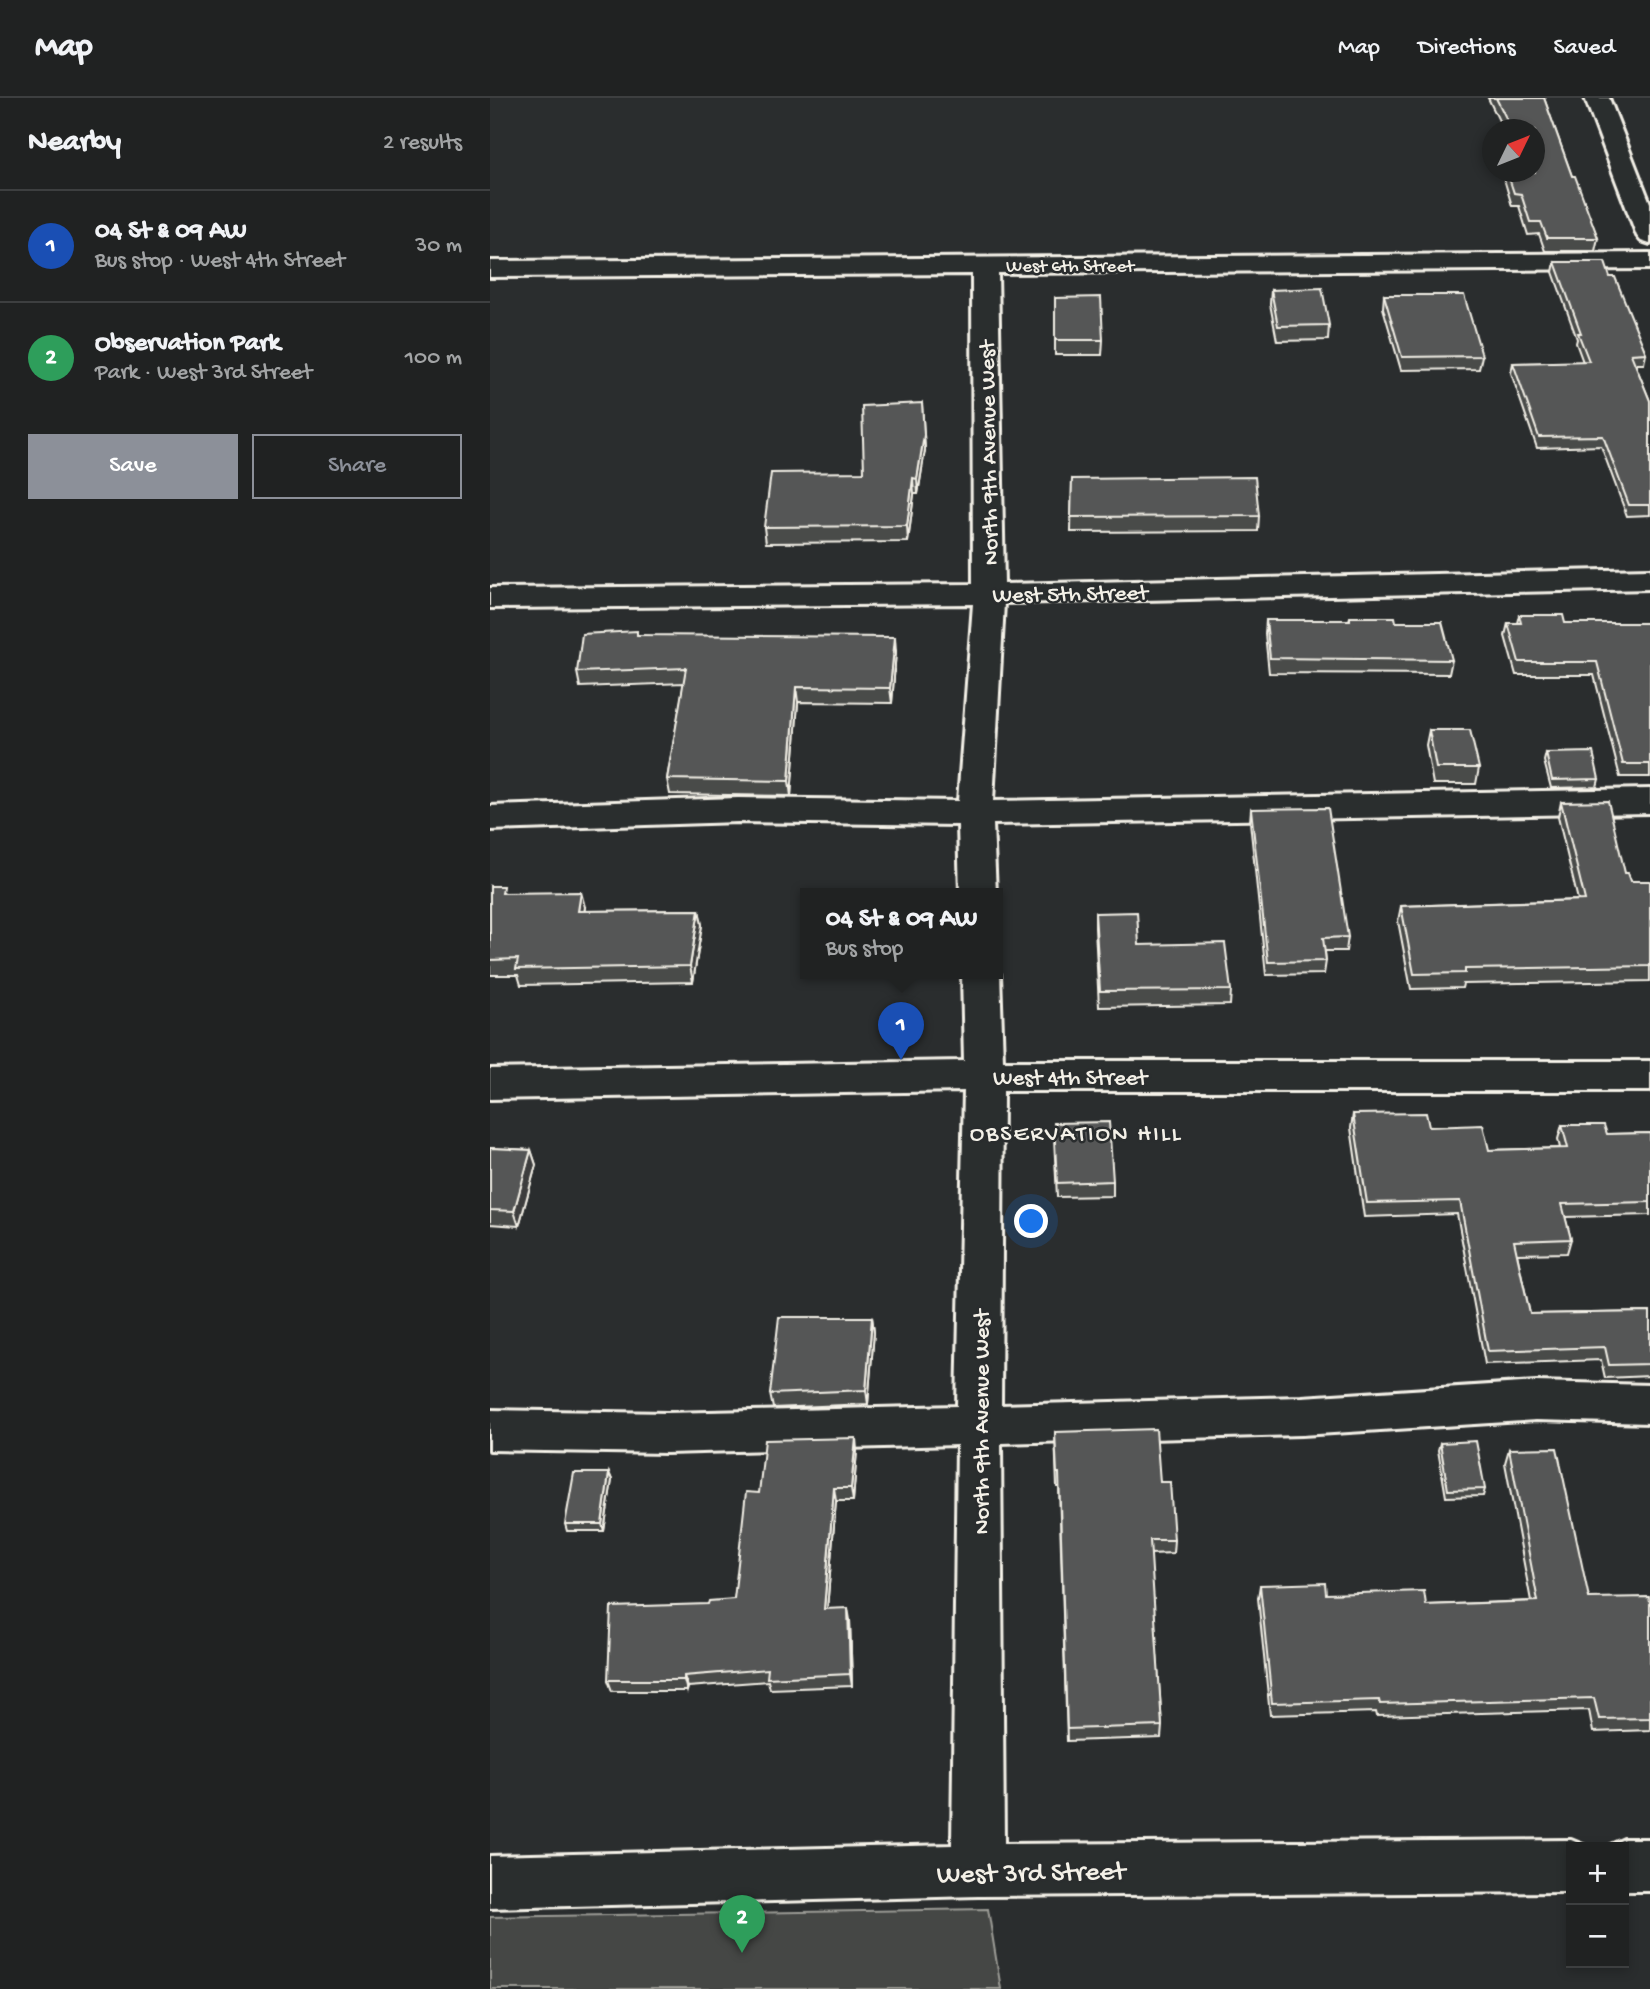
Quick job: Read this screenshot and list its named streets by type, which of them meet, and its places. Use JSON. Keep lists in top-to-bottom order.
{
  "streets": {
    "street": [
      "West 6th Street",
      "North 9th Avenue West",
      "West 5th Street",
      "West 4th Street",
      "West 3rd Street"
    ]
  },
  "crossings": [
    ["West 6th Street", "North 9th Avenue West"],
    ["North 9th Avenue West", "West 5th Street"],
    ["North 9th Avenue West", "West 4th Street"],
    ["North 9th Avenue West", "West 3rd Street"]
  ],
  "districts": ["OBSERVATION HILL"],
  "north": "top right",
  "page": {
    "header": "Map",
    "nav": ["Map", "Directions", "Saved"],
    "heading": ["Nearby", "2 results"],
    "list": [
      {
        "mark": "1",
        "name": "04 St & 09 AW",
        "note": "Bus stop · West 4th Street",
        "value": "30 m"
      },
      {
        "mark": "2",
        "name": "Observation Park",
        "note": "Park · West 3rd Street",
        "value": "100 m"
      }
    ],
    "buttons": ["Save", "Share"],
    "popup": ["04 St & 09 AW", "Bus stop"],
    "pins": ["1", "2"],
    "map_buttons": ["+", "−"]
  }
}
